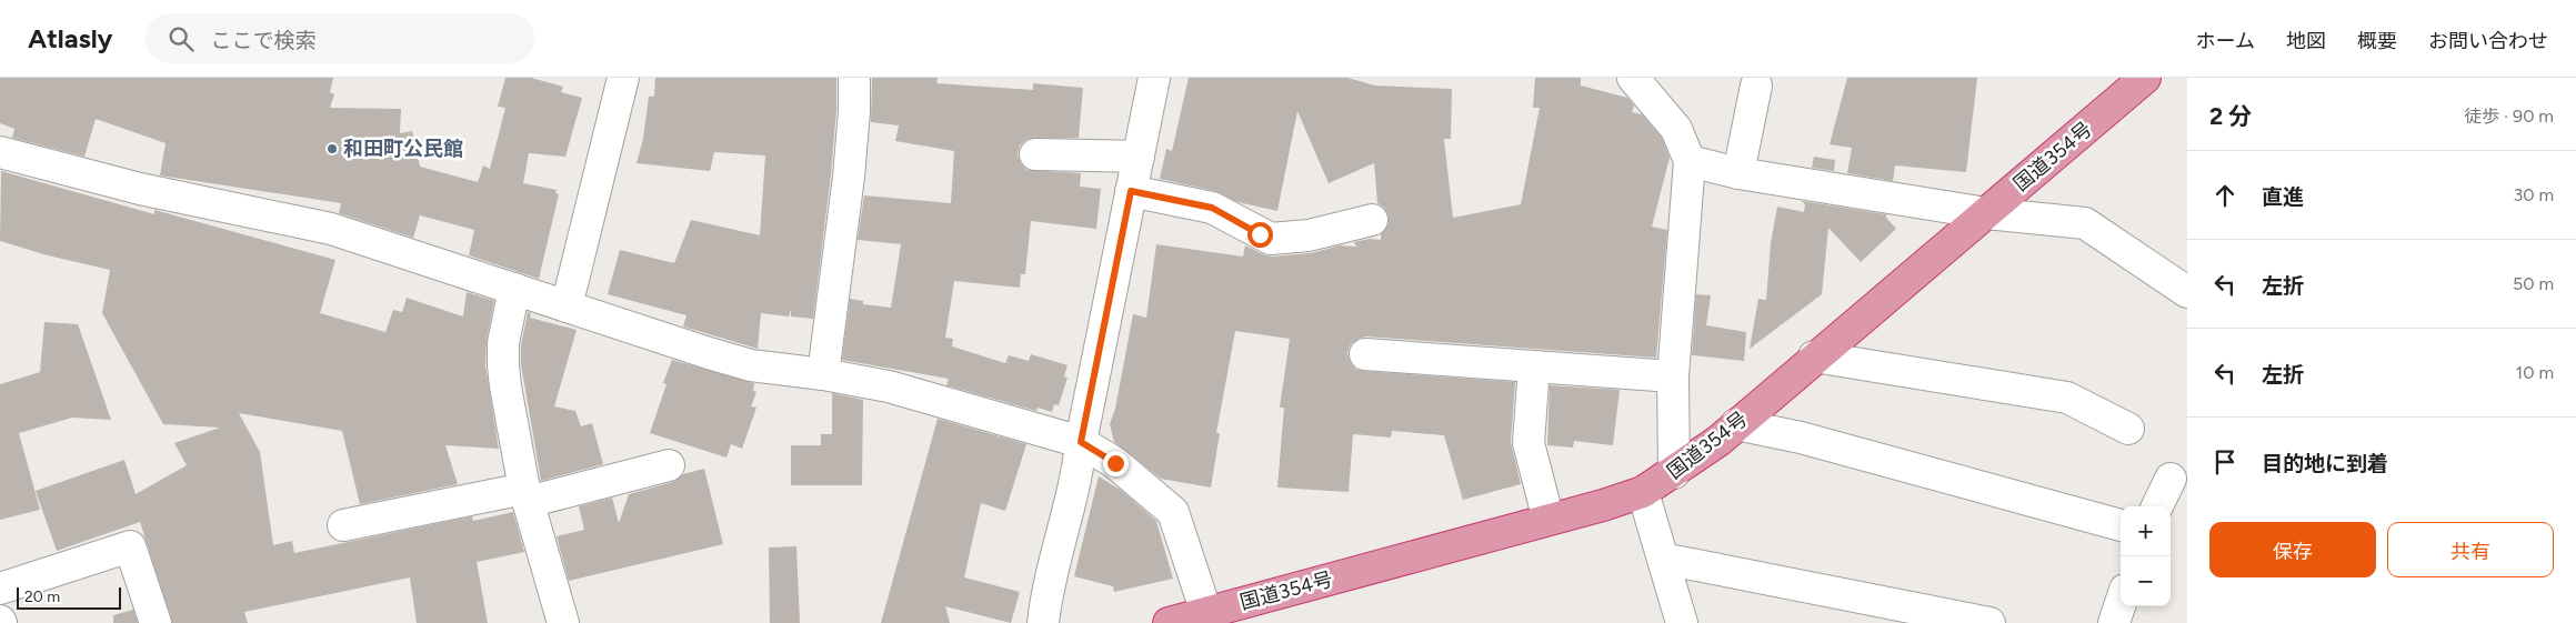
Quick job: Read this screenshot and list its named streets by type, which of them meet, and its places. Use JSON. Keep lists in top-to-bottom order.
{
  "streets": {
    "highway": ["国道354号"]
  },
  "places": ["和田町公民館"],
  "scale_bar": "20 m",
  "page": {
    "header": "Atlasly",
    "search": "ここで検索",
    "nav": [
      "ホーム",
      "地図",
      "概要",
      "お問い合わせ"
    ],
    "heading": ["2 分", "徒歩 · 90 m"],
    "list": [
      ["直進", "30 m"],
      ["左折", "50 m"],
      ["左折", "10 m"],
      "目的地に到着"
    ],
    "buttons": ["保存", "共有"],
    "map_buttons": ["+", "−"],
    "scale": "20 m"
  }
}
